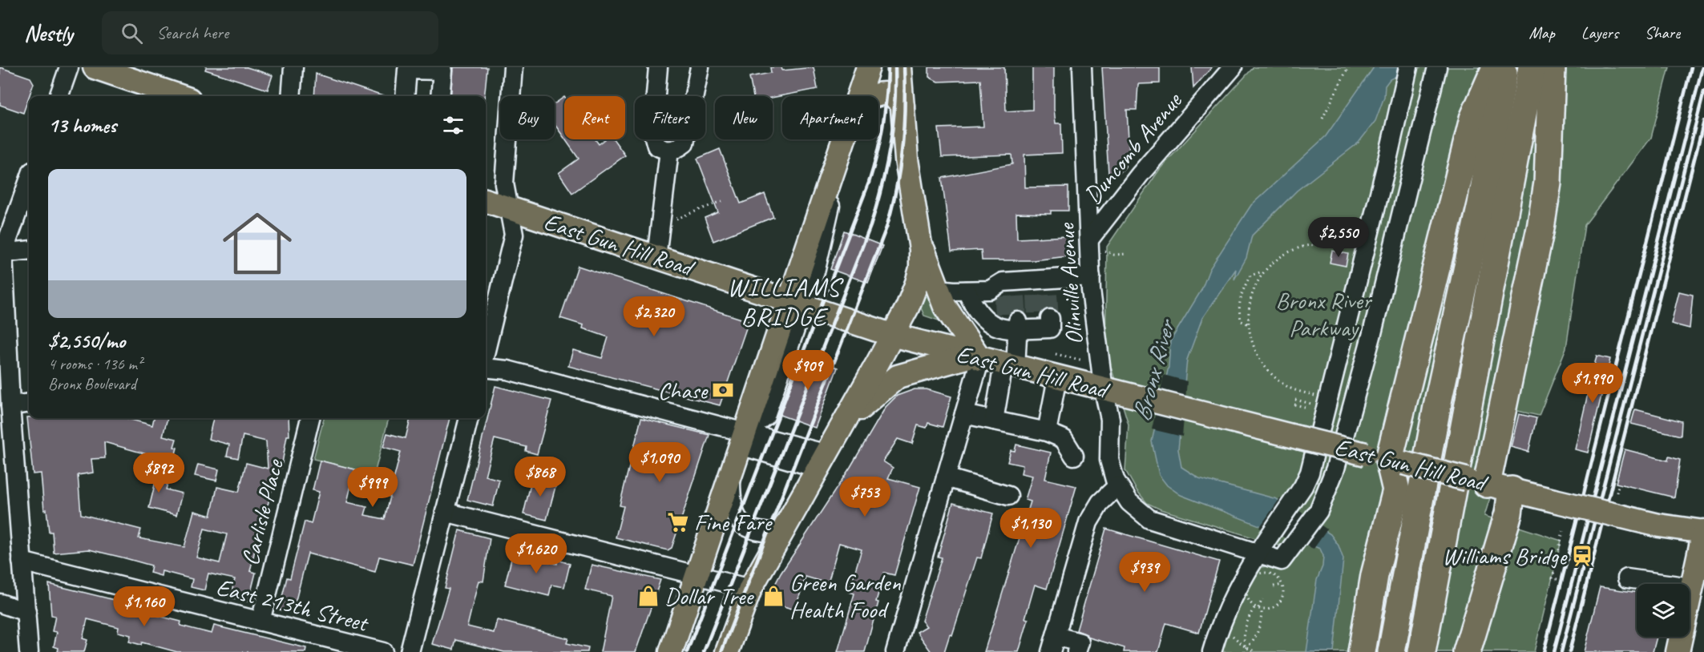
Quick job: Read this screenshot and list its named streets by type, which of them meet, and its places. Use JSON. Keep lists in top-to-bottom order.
{
  "streets": {
    "main road": ["East Gun Hill Road"],
    "street": [
      "Duncomb Avenue",
      "Olinville Avenue",
      "Carlisle Place",
      "East 213th Street"
    ]
  },
  "crossings": [
    ["Duncomb Avenue", "Olinville Avenue"],
    ["East Gun Hill Road", "Olinville Avenue"],
    ["Carlisle Place", "East 213th Street"]
  ],
  "districts": ["WILLIAMS BRIDGE"],
  "water": ["Bronx River"],
  "parks": ["Bronx River Parkway"],
  "places": {
    "bank": ["Chase"],
    "supermarket": ["Fine Fare"],
    "station": ["Williams Bridge"],
    "shop": ["Dollar Tree", "Green Garden Health Food"]
  },
  "page": {
    "header": "Nestly",
    "search": "Search here",
    "nav": ["Map", "Layers", "Share"],
    "chip": [
      "Buy",
      "Rent",
      "Filters",
      "New",
      "Apartment"
    ],
    "heading": "13 homes",
    "list": [
      {
        "name": "$2,550/mo",
        "note": "4 rooms · 136 m² · Bronx Boulevard"
      }
    ],
    "price": [
      "$2,550",
      "$2,320",
      "$909",
      "$1,990",
      "$1,090",
      "$892",
      "$868",
      "$999",
      "$753",
      "$1,130",
      "$1,620",
      "$939",
      "$1,160"
    ]
  }
}
